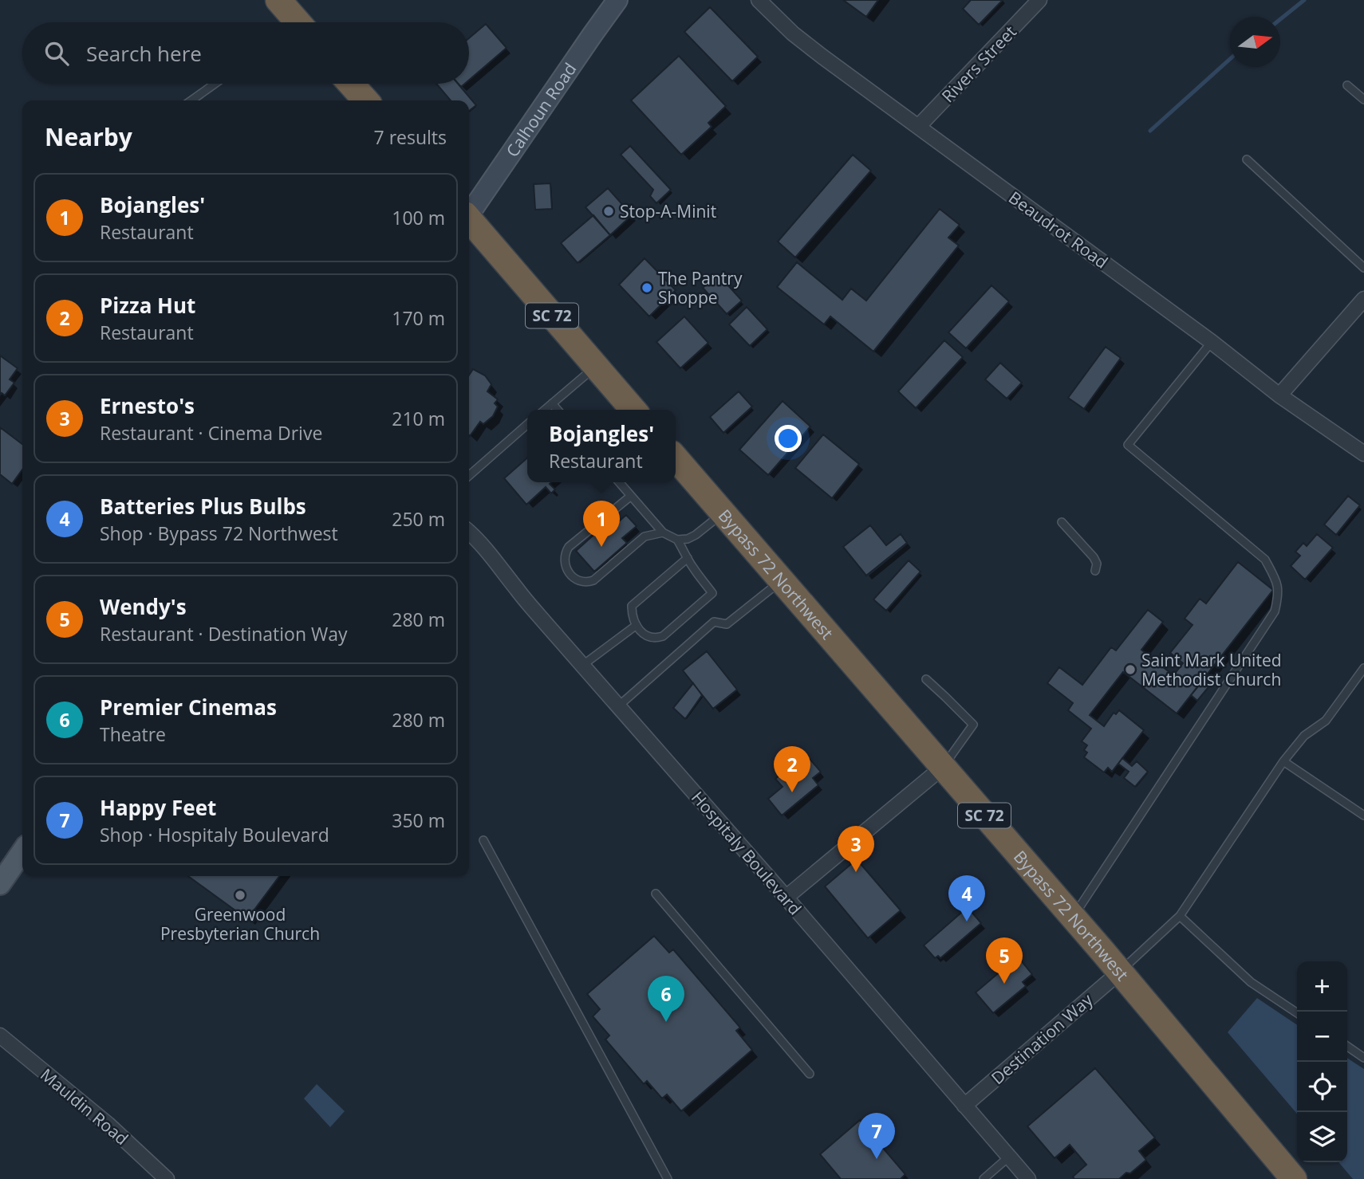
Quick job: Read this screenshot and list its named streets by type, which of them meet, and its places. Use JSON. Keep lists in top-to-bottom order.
{
  "streets": {
    "highway": ["SC 72", "Bypass 72 Northwest"],
    "main road": ["Calhoun Road"],
    "street": [
      "Rivers Street",
      "Beaudrot Road",
      "Hospitaly Boulevard",
      "Destination Way",
      "Mauldin Road"
    ]
  },
  "crossings": [
    ["Rivers Street", "Beaudrot Road"],
    ["Bypass 72 Northwest", "Destination Way"],
    ["Hospitaly Boulevard", "Destination Way"]
  ],
  "places": [
    "Stop-A-Minit",
    "The Pantry Shoppe",
    "Saint Mark United Methodist Church",
    "Greenwood Presbyterian Church"
  ],
  "north": "right",
  "page": {
    "search": "Search here",
    "heading": ["Nearby", "7 results"],
    "list": [
      {
        "mark": "1",
        "name": "Bojangles'",
        "note": "Restaurant",
        "value": "100 m"
      },
      {
        "mark": "2",
        "name": "Pizza Hut",
        "note": "Restaurant",
        "value": "170 m"
      },
      {
        "mark": "3",
        "name": "Ernesto's",
        "note": "Restaurant · Cinema Drive",
        "value": "210 m"
      },
      {
        "mark": "4",
        "name": "Batteries Plus Bulbs",
        "note": "Shop · Bypass 72 Northwest",
        "value": "250 m"
      },
      {
        "mark": "5",
        "name": "Wendy's",
        "note": "Restaurant · Destination Way",
        "value": "280 m"
      },
      {
        "mark": "6",
        "name": "Premier Cinemas",
        "note": "Theatre",
        "value": "280 m"
      },
      {
        "mark": "7",
        "name": "Happy Feet",
        "note": "Shop · Hospitaly Boulevard",
        "value": "350 m"
      }
    ],
    "popup": ["Bojangles'", "Restaurant"],
    "pins": [
      "1",
      "2",
      "3",
      "4",
      "5",
      "6",
      "7"
    ],
    "map_buttons": ["+", "−"]
  }
}
